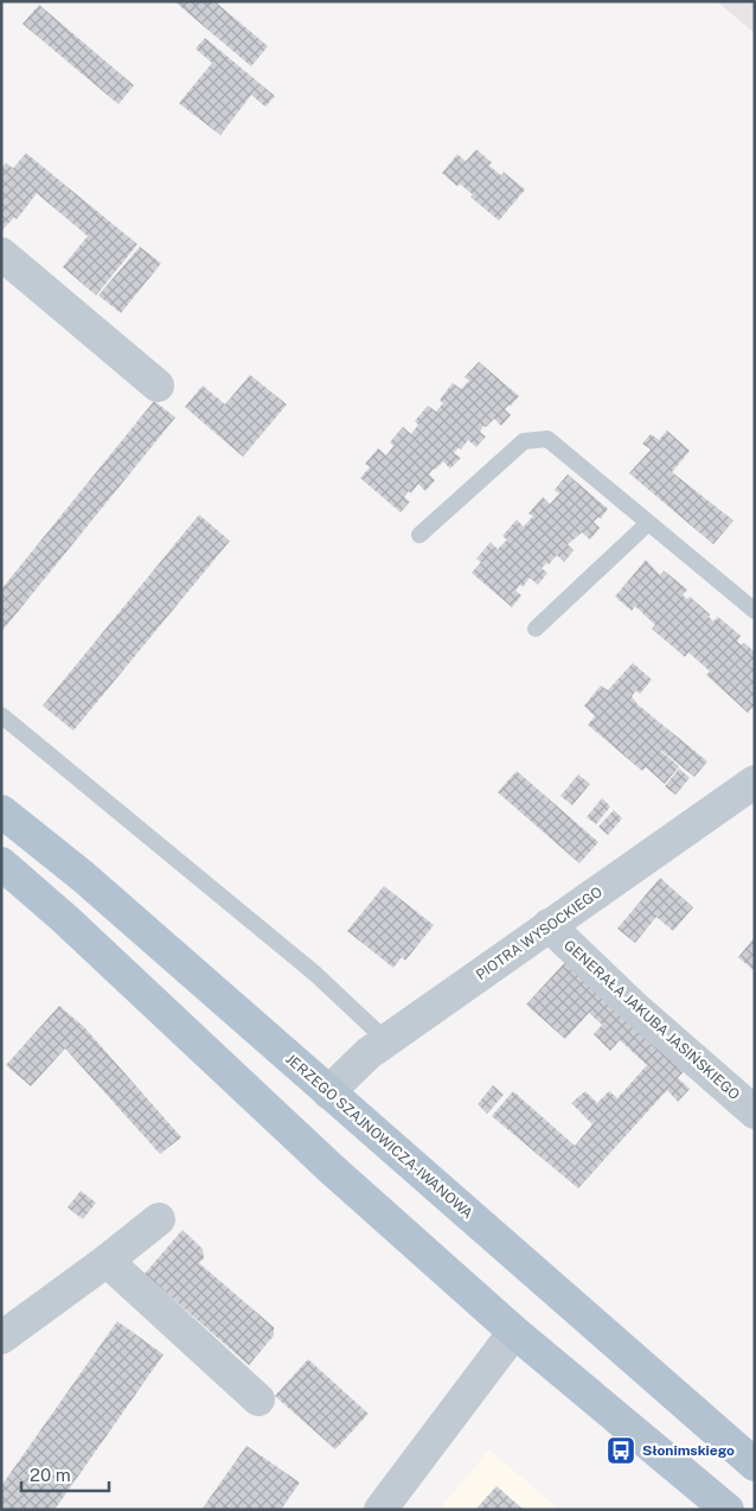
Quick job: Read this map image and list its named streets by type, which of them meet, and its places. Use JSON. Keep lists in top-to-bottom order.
{
  "streets": {
    "main road": ["JERZEGO SZAJNOWICZA-IWANOWA"],
    "street": ["PIOTRA WYSOCKIEGO", "GENERAŁA JAKUBA JASIŃSKIEGO"]
  },
  "crossings": [
    ["PIOTRA WYSOCKIEGO", "GENERAŁA JAKUBA JASIŃSKIEGO"],
    ["PIOTRA WYSOCKIEGO", "JERZEGO SZAJNOWICZA-IWANOWA"]
  ],
  "places": {
    "bus stop": ["Słonimskiego"]
  },
  "scale_bar": "20 m"
}
